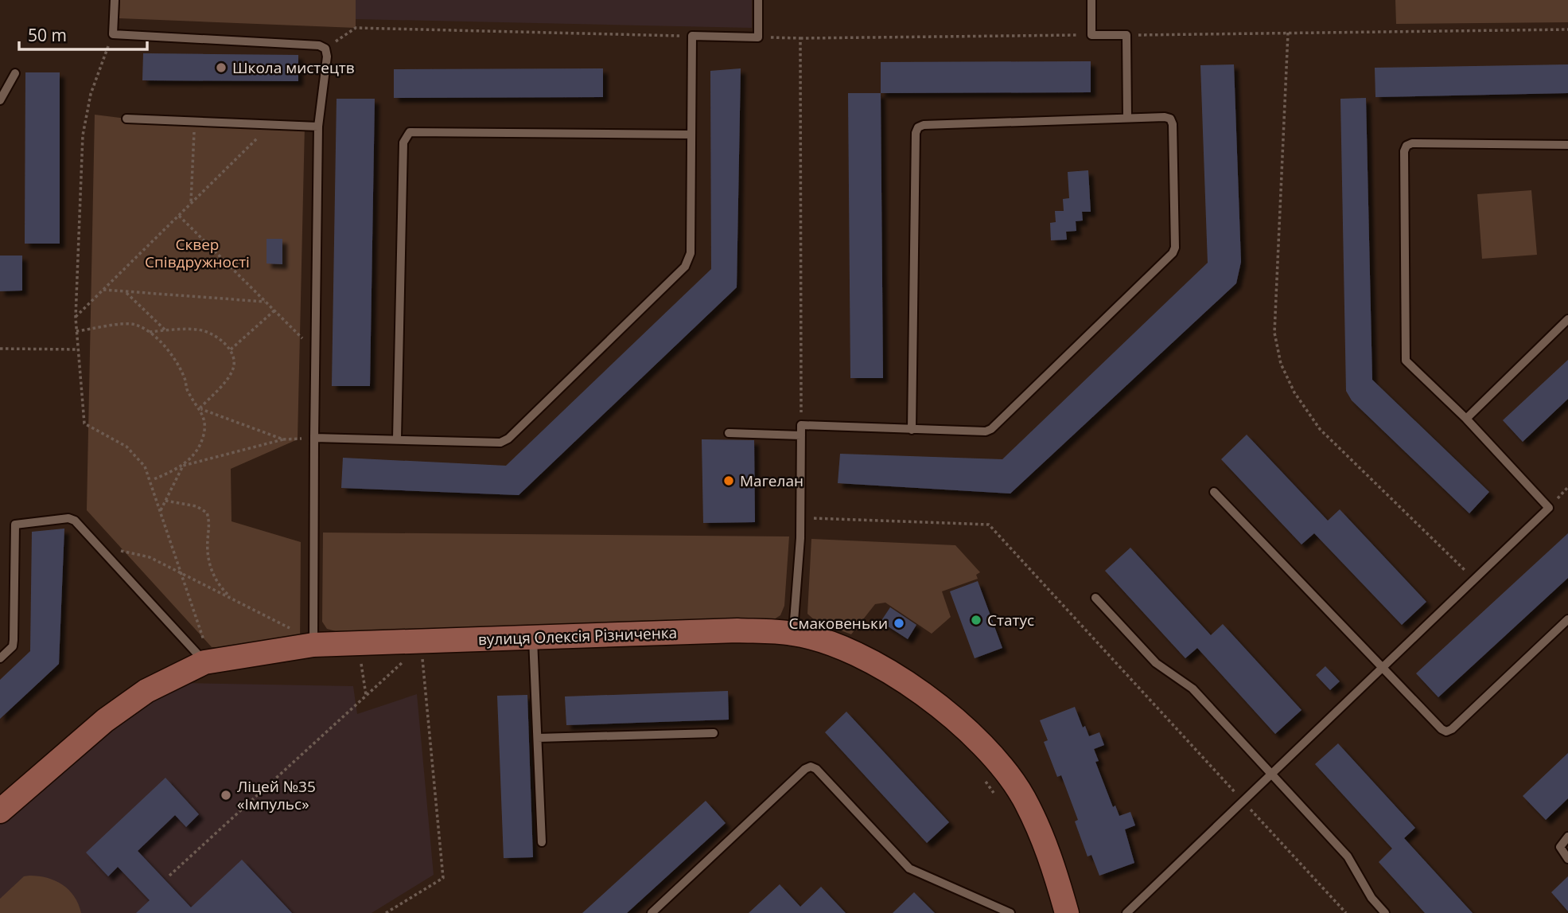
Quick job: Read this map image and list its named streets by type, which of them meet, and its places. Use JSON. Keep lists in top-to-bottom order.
{
  "streets": {
    "street": ["вулиця Олексія Різниченка"]
  },
  "parks": ["Сквер Співдружності"],
  "places": [
    "Школа мистецтв",
    "Магелан",
    "Статус",
    "Смаковеньки",
    "Ліцей №35 «Імпульс»"
  ],
  "scale_bar": "50 m"
}
